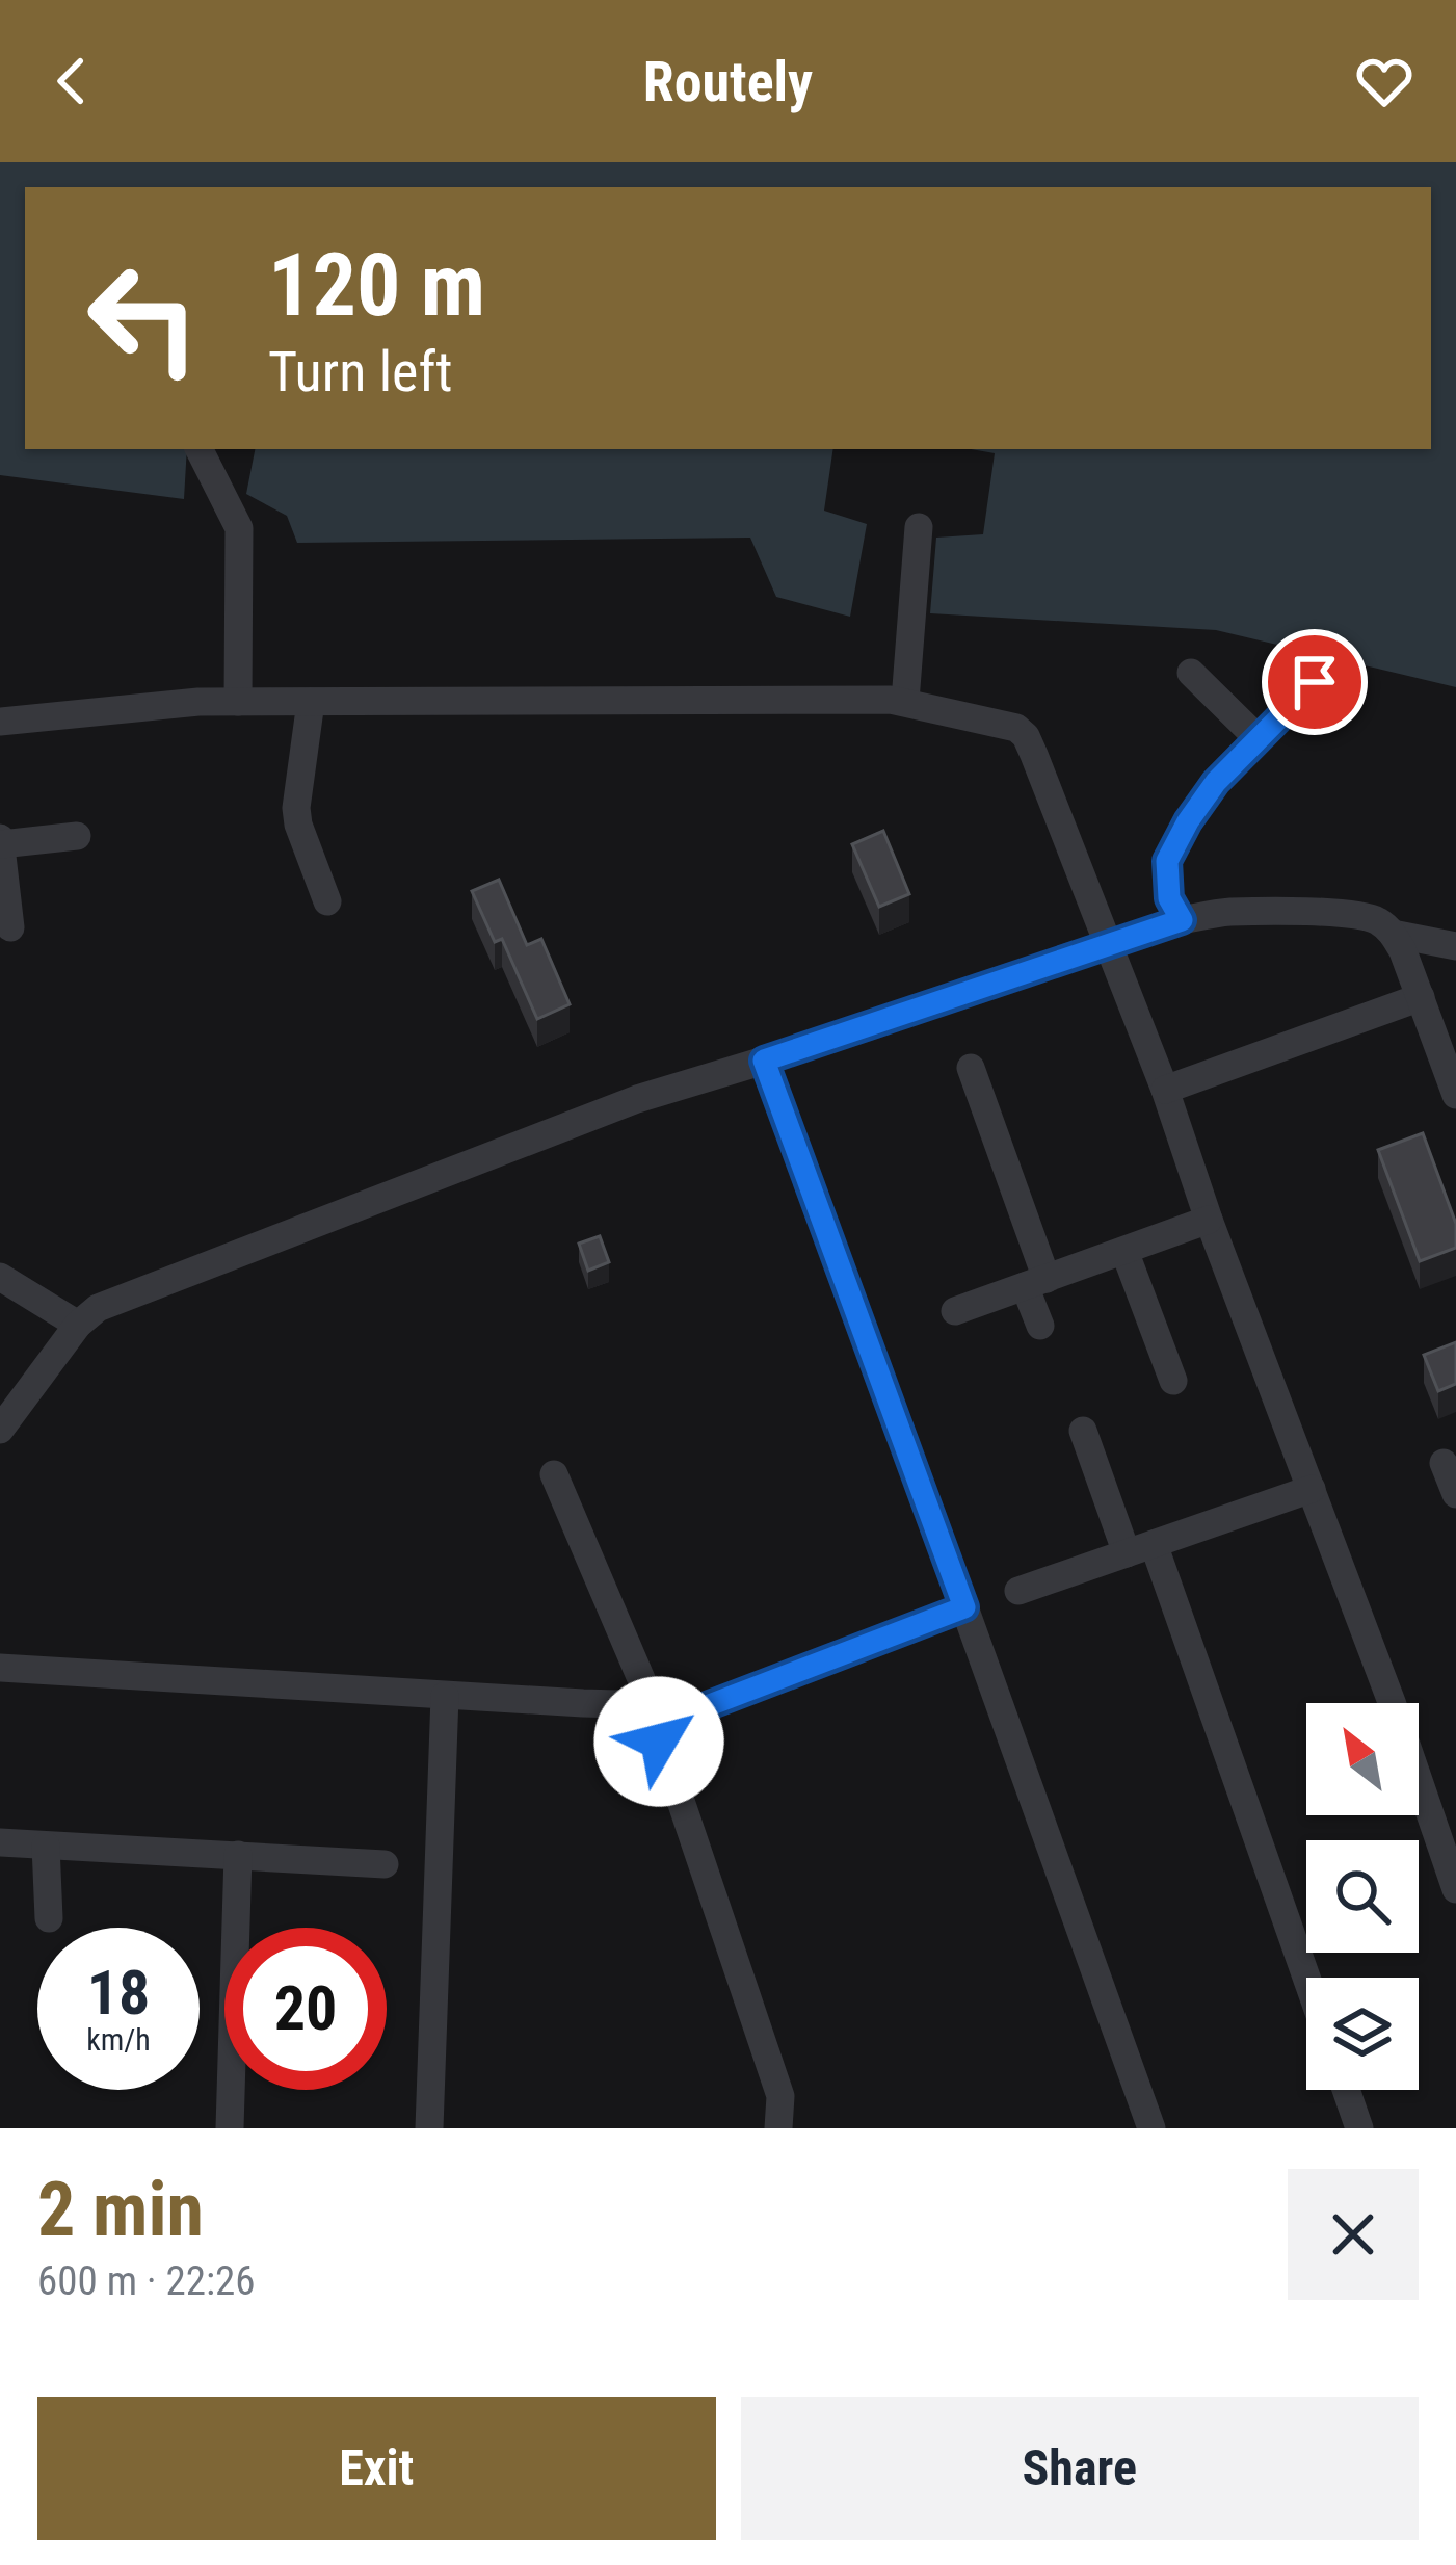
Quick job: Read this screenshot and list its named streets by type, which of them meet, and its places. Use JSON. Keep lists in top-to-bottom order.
{
  "north": "top left",
  "page": {
    "header": "Routely",
    "turn": ["120 m", "Turn left"],
    "speed": "18 km/h",
    "limit": "20",
    "heading": ["2 min", "600 m · 22:26"],
    "buttons": ["Exit", "Share"]
  }
}
